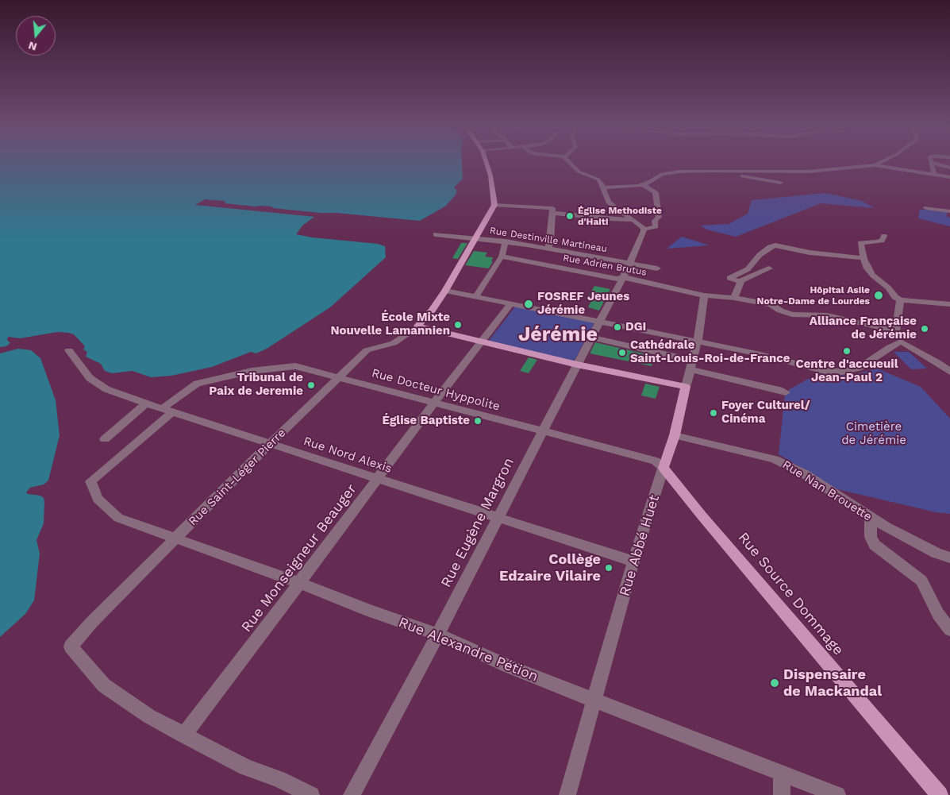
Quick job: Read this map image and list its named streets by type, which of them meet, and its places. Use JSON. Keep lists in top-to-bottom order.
{
  "streets": {
    "main road": ["Rue Abbé Huet", "Rue Source Dommage"],
    "street": [
      "Rue Destinville Martineau",
      "Rue Adrien Brutus",
      "Rue Docteur Hyppolite",
      "Rue Nord Alexis",
      "Rue Saint-Léger Pierre",
      "Rue Nan Brouette",
      "Rue Eugène Margron",
      "Rue Monseigneur Beauger",
      "Rue Alexandre Pétion"
    ]
  },
  "crossings": [
    ["Rue Destinville Martineau", "Rue Eugène Margron"],
    ["Rue Adrien Brutus", "Rue Eugène Margron"],
    ["Rue Adrien Brutus", "Rue Abbé Huet"],
    ["Rue Docteur Hyppolite", "Rue Nord Alexis"],
    ["Rue Docteur Hyppolite", "Rue Saint-Léger Pierre"],
    ["Rue Docteur Hyppolite", "Rue Eugène Margron"],
    ["Rue Docteur Hyppolite", "Rue Abbé Huet"],
    ["Rue Docteur Hyppolite", "Rue Monseigneur Beauger"],
    ["Rue Docteur Hyppolite", "Rue Source Dommage"],
    ["Rue Docteur Hyppolite", "Rue Alexandre Pétion"],
    ["Rue Nord Alexis", "Rue Saint-Léger Pierre"],
    ["Rue Nord Alexis", "Rue Eugène Margron"],
    ["Rue Nord Alexis", "Rue Abbé Huet"],
    ["Rue Nord Alexis", "Rue Monseigneur Beauger"],
    ["Rue Nord Alexis", "Rue Alexandre Pétion"],
    ["Rue Saint-Léger Pierre", "Rue Monseigneur Beauger"],
    ["Rue Saint-Léger Pierre", "Rue Alexandre Pétion"],
    ["Rue Nan Brouette", "Rue Abbé Huet"],
    ["Rue Eugène Margron", "Rue Alexandre Pétion"],
    ["Rue Abbé Huet", "Rue Source Dommage"],
    ["Rue Abbé Huet", "Rue Alexandre Pétion"],
    ["Rue Monseigneur Beauger", "Rue Alexandre Pétion"]
  ],
  "districts": ["Jérémie"],
  "parks": ["Cimetière de Jérémie"],
  "places": [
    "Église Methodiste d'Haiti",
    "Hôpital Asile Notre-Dame de Lourdes",
    "FOSREF Jeunes Jérémie",
    "École Mixte Nouvelle Lamannien",
    "DGI",
    "Alliance Française de Jérémie",
    "Centre d'accueuil Jean-Paul 2",
    "Cathédrale Saint-Louis-Roi-de-France",
    "Tribunal de Paix de Jeremie",
    "Foyer Culturel/ Cinéma",
    "Église Baptiste",
    "Collège Edzaire Vilaire",
    "Dispensaire de Mackandal"
  ],
  "north": "bottom"
}
